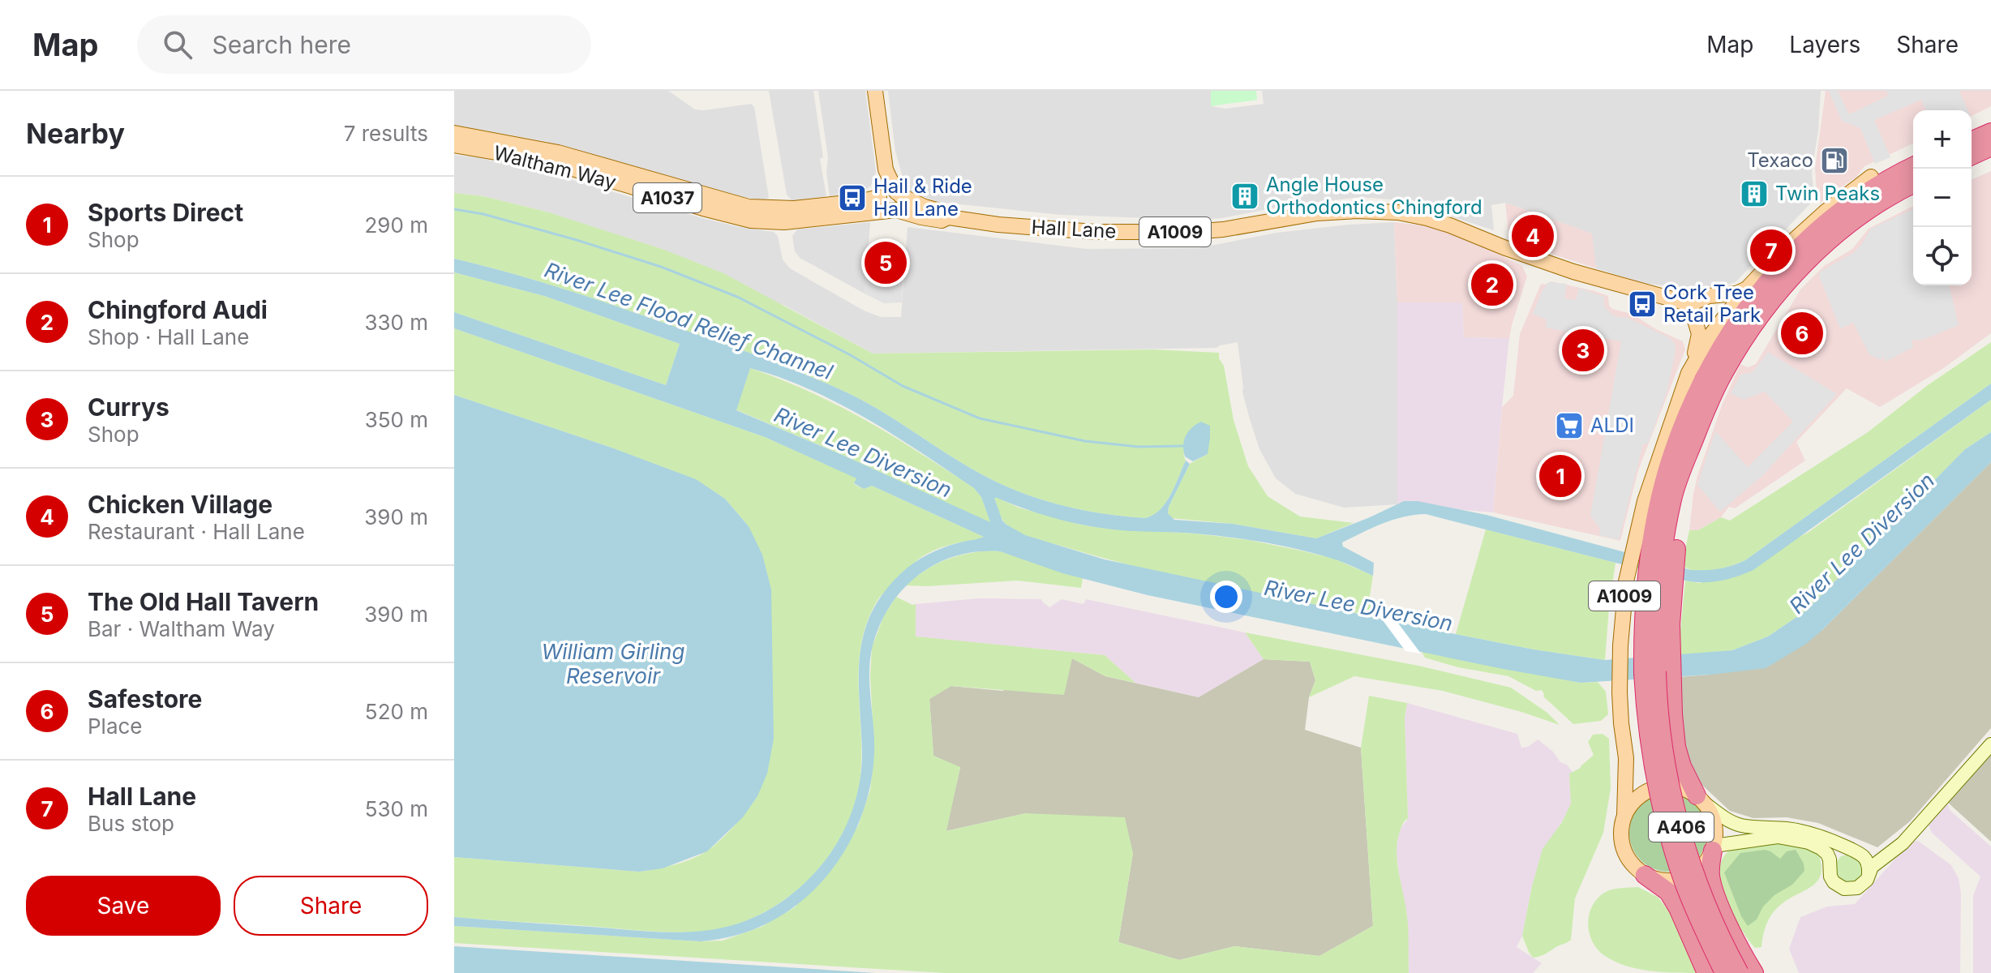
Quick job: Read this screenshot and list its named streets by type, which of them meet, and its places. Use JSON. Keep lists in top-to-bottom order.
{
  "streets": {
    "highway": ["A406"],
    "main road": [
      "Waltham Way",
      "A1037",
      "Hall Lane",
      "A1009"
    ]
  },
  "crossings": [
    ["Waltham Way", "Hall Lane"],
    ["Hall Lane", "A1009"],
    ["A1009", "A406"]
  ],
  "water": ["River Lee Flood Relief Channel", "River Lee Diversion", "William Girling Reservoir"],
  "places": {
    "fuel station": ["Texaco"],
    "building": ["Twin Peaks", "Angle House Orthodontics Chingford"],
    "bus stop": ["Hail & Ride Hall Lane", "Cork Tree Retail Park"],
    "supermarket": ["ALDI"]
  },
  "page": {
    "header": "Map",
    "search": "Search here",
    "nav": ["Map", "Layers", "Share"],
    "heading": ["Nearby", "7 results"],
    "map_buttons": ["+", "−"],
    "list": [
      {
        "mark": "1",
        "name": "Sports Direct",
        "note": "Shop",
        "value": "290 m"
      },
      {
        "mark": "2",
        "name": "Chingford Audi",
        "note": "Shop · Hall Lane",
        "value": "330 m"
      },
      {
        "mark": "3",
        "name": "Currys",
        "note": "Shop",
        "value": "350 m"
      },
      {
        "mark": "4",
        "name": "Chicken Village",
        "note": "Restaurant · Hall Lane",
        "value": "390 m"
      },
      {
        "mark": "5",
        "name": "The Old Hall Tavern",
        "note": "Bar · Waltham Way",
        "value": "390 m"
      },
      {
        "mark": "6",
        "name": "Safestore",
        "note": "Place",
        "value": "520 m"
      },
      {
        "mark": "7",
        "name": "Hall Lane",
        "note": "Bus stop",
        "value": "530 m"
      }
    ],
    "pins": [
      "4",
      "7",
      "5",
      "2",
      "6",
      "3",
      "1"
    ],
    "buttons": ["Save", "Share"]
  }
}
